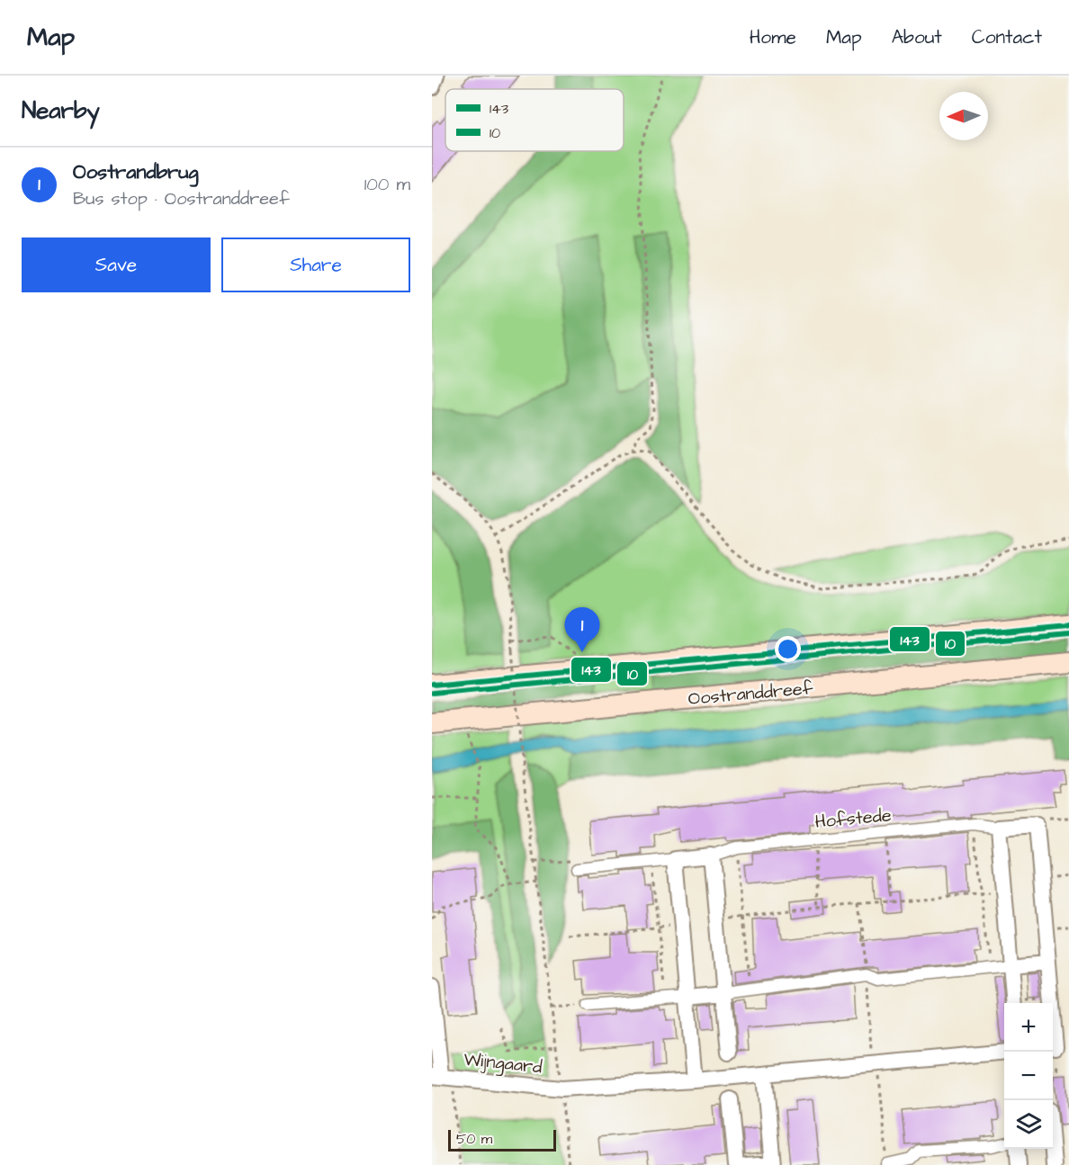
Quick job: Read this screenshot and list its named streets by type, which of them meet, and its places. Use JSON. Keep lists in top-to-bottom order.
{
  "streets": {
    "main road": ["Oostranddreef"],
    "street": ["Hofstede", "Wijngaard"]
  },
  "lines": ["transit line 143", "transit line 10"],
  "legend": ["143", "10"],
  "scale_bar": "50 m",
  "north": "left",
  "page": {
    "header": "Map",
    "nav": [
      "Home",
      "Map",
      "About",
      "Contact"
    ],
    "heading": "Nearby",
    "list": [
      {
        "mark": "1",
        "name": "Oostrandbrug",
        "note": "Bus stop · Oostranddreef",
        "value": "100 m"
      }
    ],
    "buttons": ["Save", "Share"],
    "pins": "1",
    "map_buttons": ["+", "−"],
    "scale": "50 m"
  }
}
